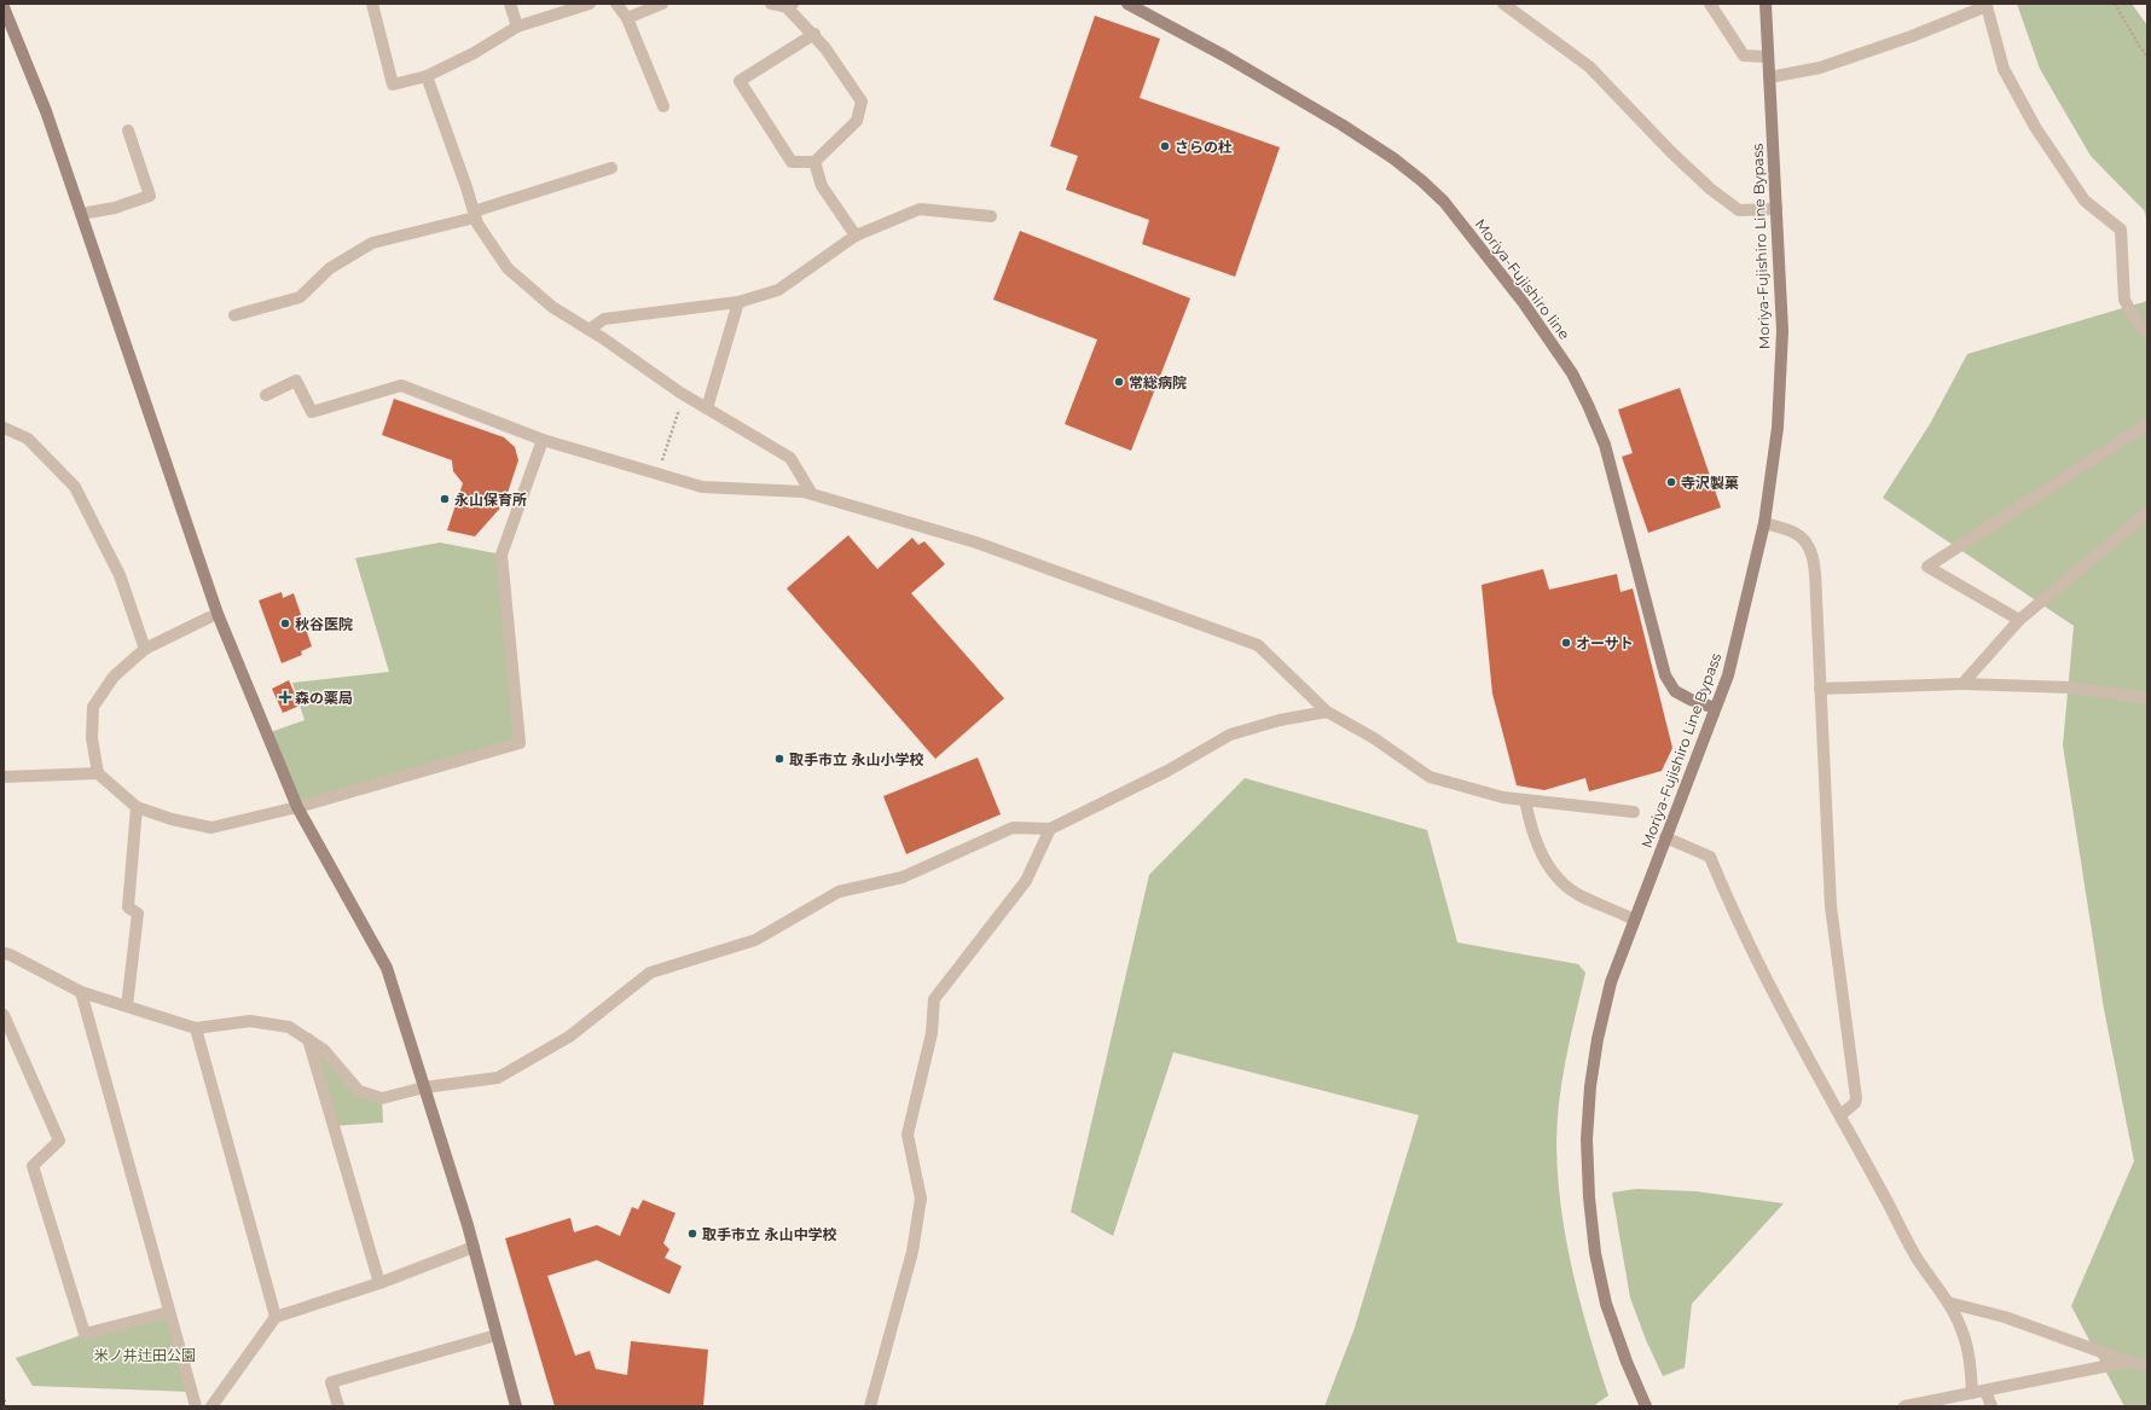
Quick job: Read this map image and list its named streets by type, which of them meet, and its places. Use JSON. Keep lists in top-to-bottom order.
{
  "streets": {
    "main road": ["Moriya-Fujishiro Line Bypass", "Moriya-Fujishiro line"]
  },
  "crossings": [
    ["Moriya-Fujishiro Line Bypass", "Moriya-Fujishiro line"]
  ],
  "parks": ["米ノ井辻田公園"],
  "places": {
    "other": [
      "さらの杜",
      "常総病院",
      "寺沢製菓",
      "永山保育所",
      "秋谷医院",
      "オーサト",
      "取手市立 永山小学校",
      "取手市立 永山中学校"
    ],
    "health": ["森の薬局"]
  }
}
